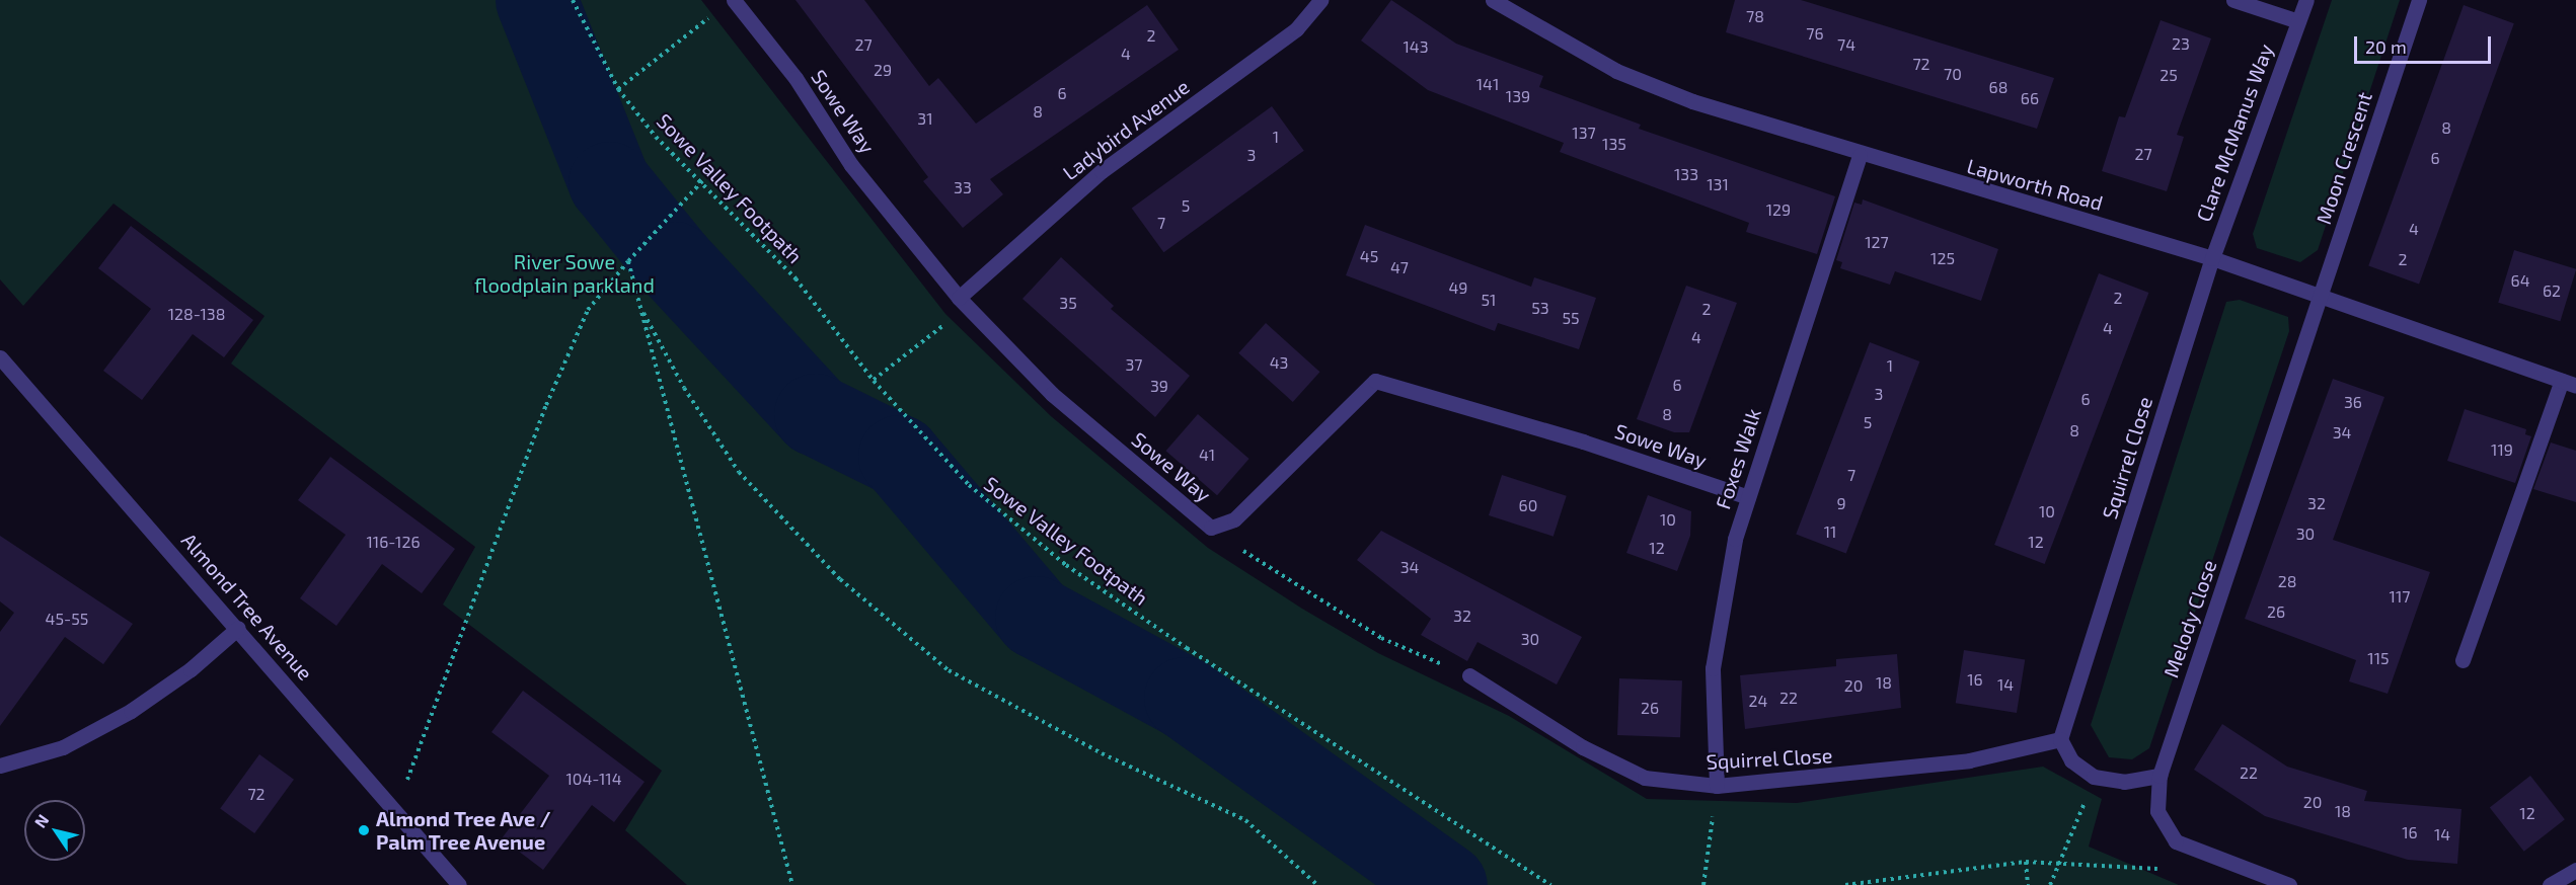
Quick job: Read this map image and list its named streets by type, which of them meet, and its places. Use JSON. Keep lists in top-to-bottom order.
{
  "streets": {
    "street": [
      "Sowe Way",
      "Ladybird Avenue",
      "Clare McManus Way",
      "Moon Crescent",
      "Lapworth Road",
      "Squirrel Close",
      "Foxes Walk",
      "Almond Tree Avenue",
      "Melody Close"
    ],
    "path": ["Sowe Valley Footpath"]
  },
  "crossings": [
    ["Sowe Way", "Ladybird Avenue"],
    ["Sowe Way", "Foxes Walk"],
    ["Clare McManus Way", "Lapworth Road"],
    ["Clare McManus Way", "Squirrel Close"],
    ["Moon Crescent", "Lapworth Road"],
    ["Moon Crescent", "Melody Close"],
    ["Lapworth Road", "Squirrel Close"],
    ["Lapworth Road", "Foxes Walk"],
    ["Lapworth Road", "Melody Close"],
    ["Squirrel Close", "Foxes Walk"]
  ],
  "parks": ["River Sowe floodplain parkland"],
  "places": ["Almond Tree Ave / Palm Tree Avenue"],
  "house_numbers": [
    "78",
    "76",
    "2",
    "23",
    "27",
    "74",
    "143",
    "4",
    "72",
    "29",
    "70",
    "25",
    "141",
    "68",
    "6",
    "139",
    "66",
    "8",
    "31",
    "8",
    "137",
    "1",
    "135",
    "27",
    "3",
    "6",
    "133",
    "131",
    "33",
    "5",
    "129",
    "7",
    "4",
    "127",
    "45",
    "125",
    "2",
    "47",
    "64",
    "49",
    "62",
    "2",
    "51",
    "35",
    "53",
    "2",
    "128-138",
    "55",
    "4",
    "4",
    "43",
    "37",
    "1",
    "6",
    "39",
    "3",
    "6",
    "36",
    "8",
    "5",
    "8",
    "34",
    "119",
    "41",
    "7",
    "9",
    "32",
    "60",
    "10",
    "10",
    "11",
    "30",
    "116-126",
    "12",
    "12",
    "34",
    "28",
    "117",
    "26",
    "32",
    "45-55",
    "30",
    "115",
    "16",
    "18",
    "14",
    "20",
    "22",
    "24",
    "26",
    "22",
    "104-114",
    "72",
    "20",
    "18",
    "12",
    "16",
    "14"
  ],
  "scale_bar": "20 m",
  "north": "top left"
}
